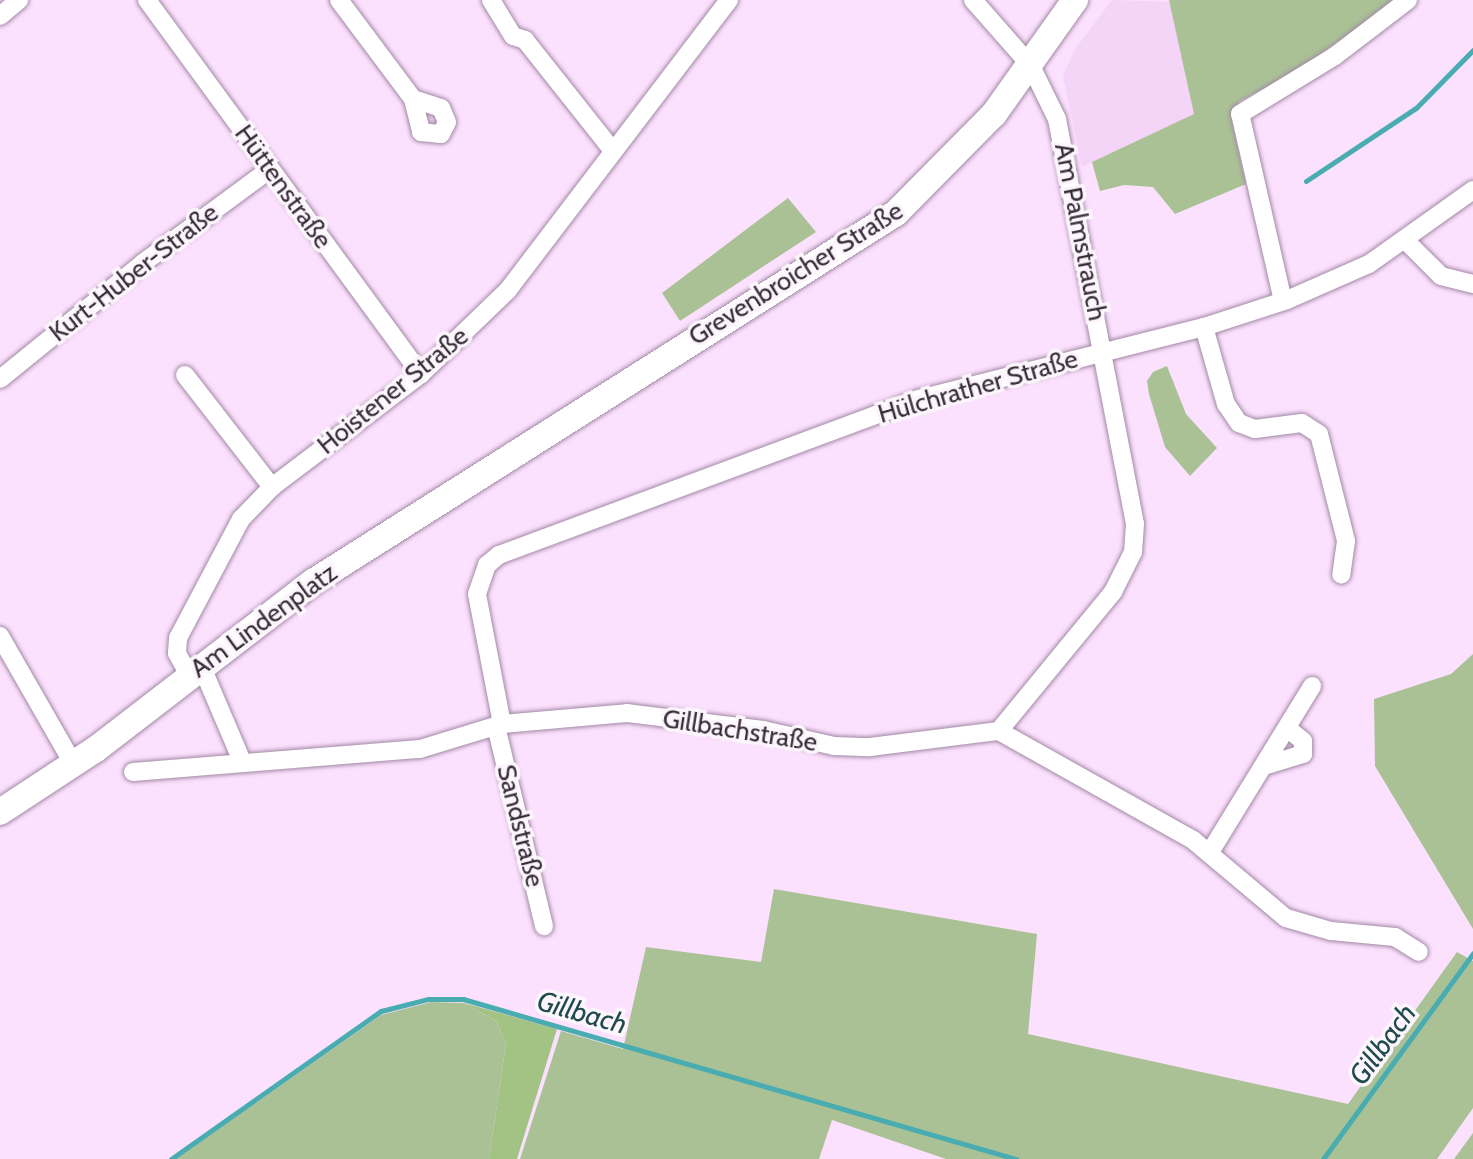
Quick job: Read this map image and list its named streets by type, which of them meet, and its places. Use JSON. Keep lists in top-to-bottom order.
{
  "streets": {
    "main road": ["Grevenbroicher Straße", "Am Lindenplatz"],
    "street": [
      "Hüttenstraße",
      "Am Palmstrauch",
      "Kurt-Huber-Straße",
      "Hülchrather Straße",
      "Hoistener Straße",
      "Gillbachstraße",
      "Sandstraße"
    ]
  },
  "crossings": [
    ["Hüttenstraße", "Kurt-Huber-Straße"],
    ["Hüttenstraße", "Hoistener Straße"],
    ["Am Palmstrauch", "Grevenbroicher Straße"],
    ["Am Palmstrauch", "Hülchrather Straße"],
    ["Am Palmstrauch", "Gillbachstraße"],
    ["Grevenbroicher Straße", "Am Lindenplatz"],
    ["Hülchrather Straße", "Sandstraße"],
    ["Hoistener Straße", "Am Lindenplatz"],
    ["Gillbachstraße", "Sandstraße"]
  ],
  "water": ["Gillbach"]
}
